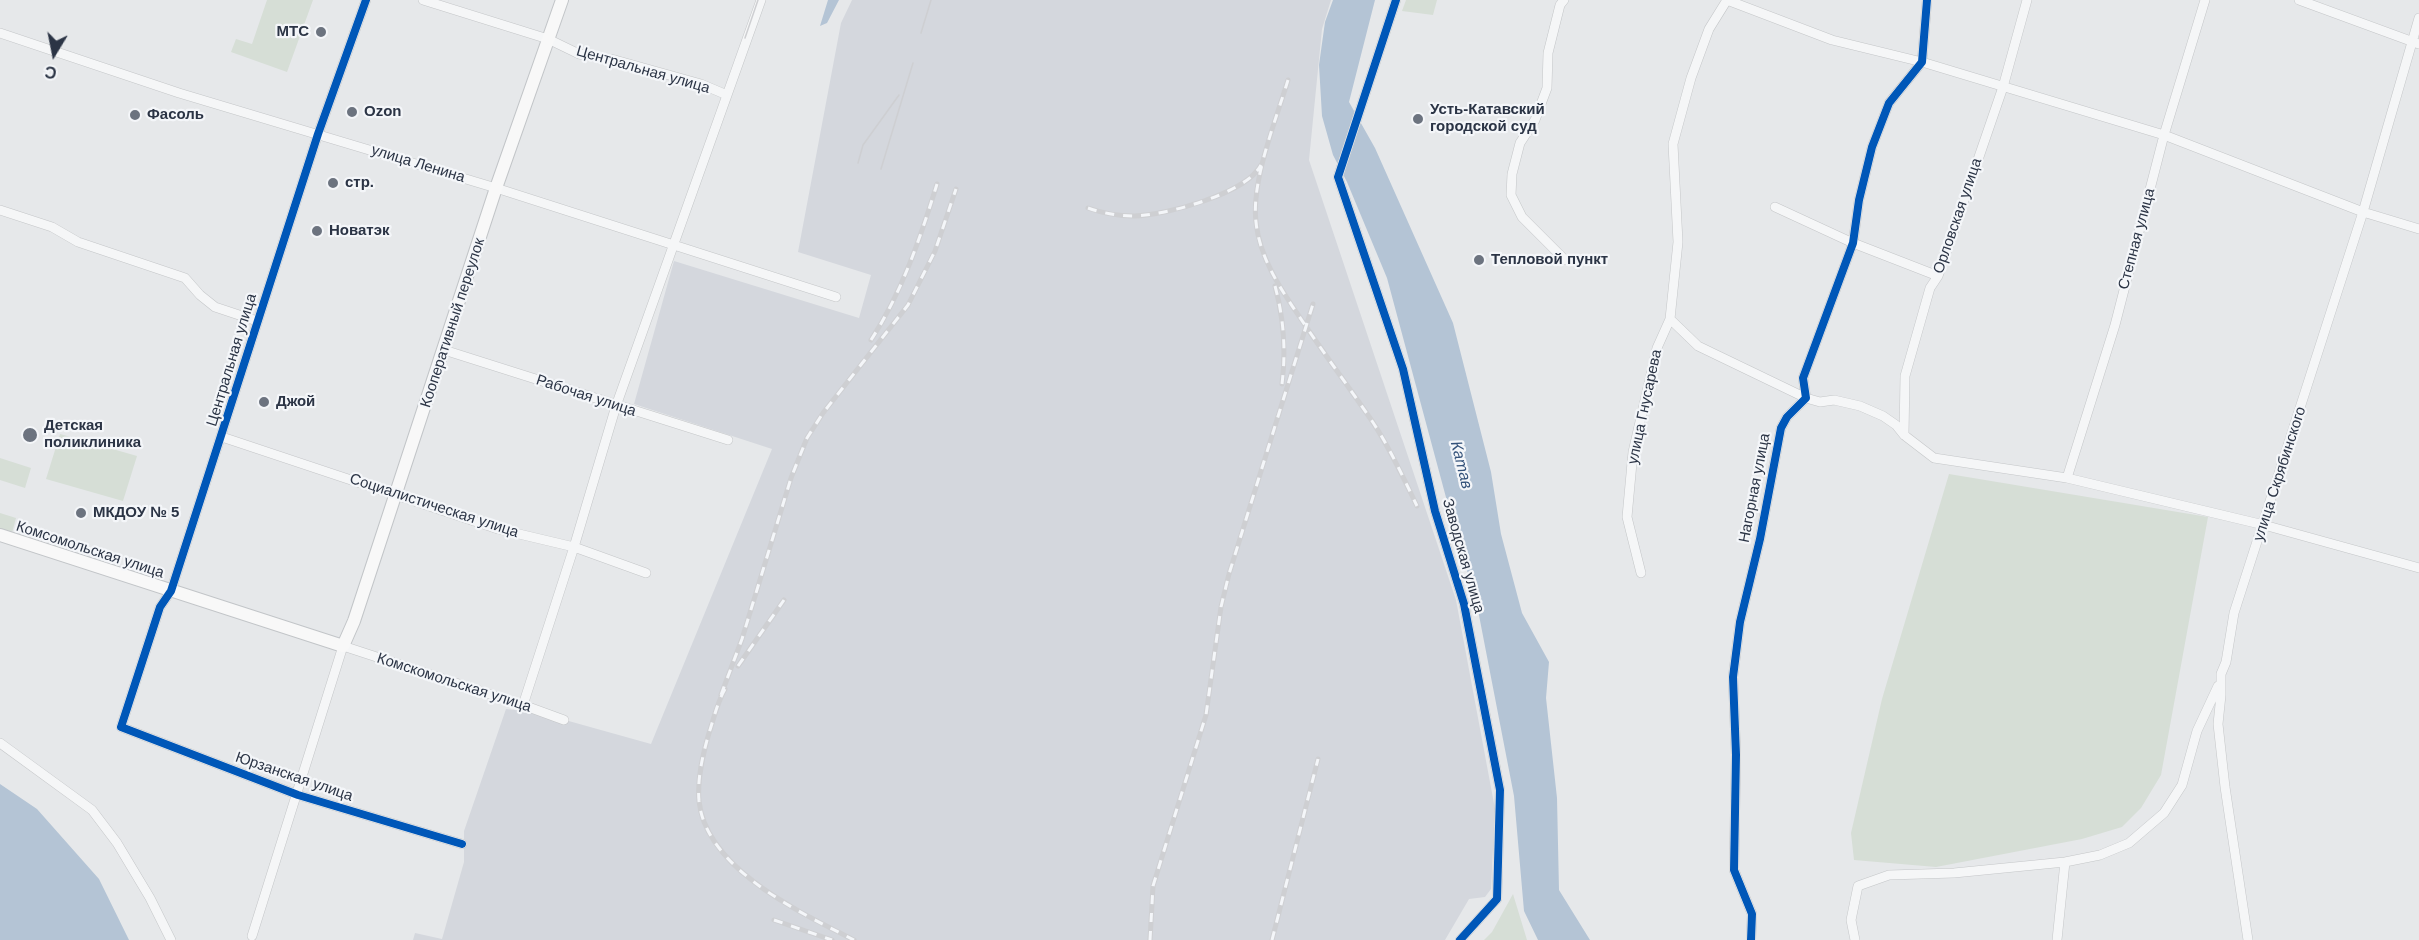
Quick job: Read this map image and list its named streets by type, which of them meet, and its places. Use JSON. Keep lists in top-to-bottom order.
{
  "streets": {
    "main road": ["Кооперативный переулок", "Комсомольская улица"],
    "street": [
      "Центральная улица",
      "улица Ленина",
      "Орловская улица",
      "Степная улица",
      "Рабочая улица",
      "улица Гнусарева",
      "улица Скрябинского",
      "Нагорная улица",
      "Социалистическая улица",
      "Заводская улица",
      "Комскомольская улица",
      "Юрзанская улица"
    ]
  },
  "crossings": [
    ["Центральная улица", "улица Ленина"],
    ["Центральная улица", "Кооперативный переулок"],
    ["Центральная улица", "Социалистическая улица"],
    ["Центральная улица", "Комсомольская улица"],
    ["Центральная улица", "Юрзанская улица"],
    ["улица Ленина", "Кооперативный переулок"],
    ["Кооперативный переулок", "Рабочая улица"],
    ["Кооперативный переулок", "Социалистическая улица"],
    ["Кооперативный переулок", "Комсомольская улица"],
    ["Кооперативный переулок", "Комскомольская улица"],
    ["Комсомольская улица", "Комскомольская улица"]
  ],
  "water": ["Катав"],
  "places": [
    "МТС",
    "Ozon",
    "Фасоль",
    "Усть-Катавский городской суд",
    "стр.",
    "Новатэк",
    "Тепловой пункт",
    "Джой",
    "Детская поликлиника",
    "МКДОУ № 5"
  ],
  "north": "bottom"
}
